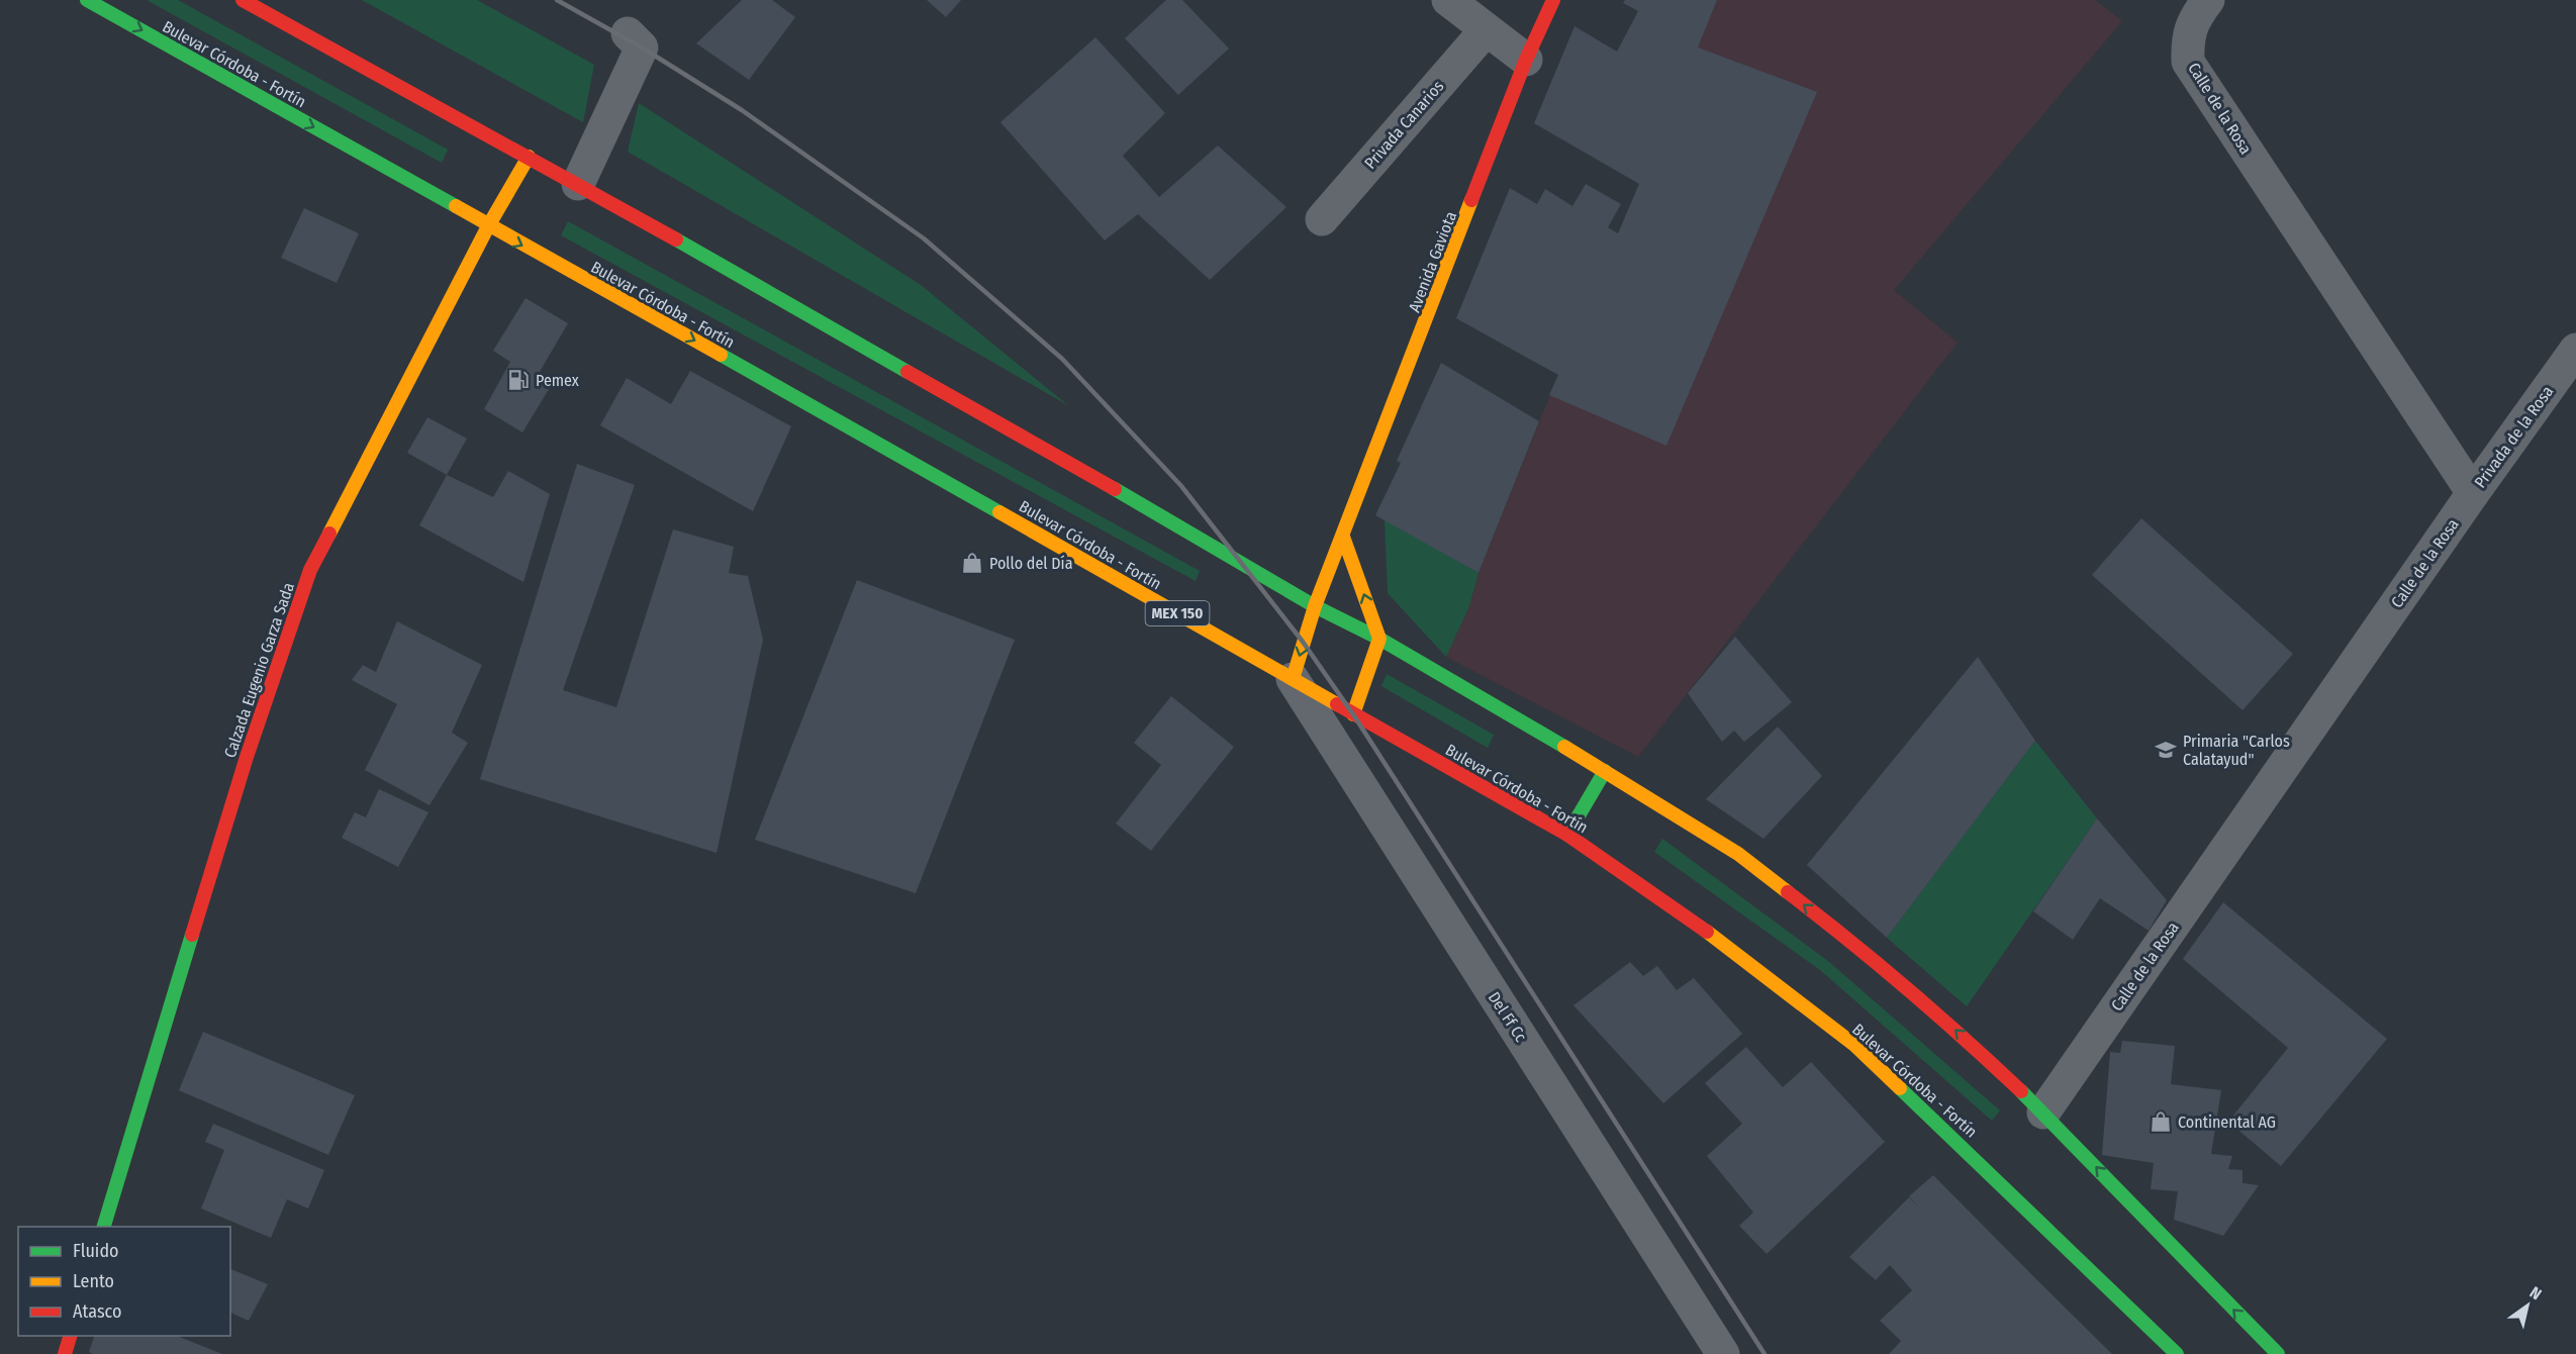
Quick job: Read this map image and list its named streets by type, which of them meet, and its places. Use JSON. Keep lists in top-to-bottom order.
{
  "streets": {
    "main road": [
      "Bulevar Córdoba - Fortín",
      "Avenida Gaviota",
      "MEX 150",
      "Calzada Eugenio Garza Sada"
    ],
    "street": [
      "Calle de la Rosa",
      "Privada Canarios",
      "Privada de la Rosa",
      "Del Ff Cc"
    ]
  },
  "crossings": [
    ["Bulevar Córdoba - Fortín", "Avenida Gaviota"],
    ["Bulevar Córdoba - Fortín", "Calzada Eugenio Garza Sada"],
    ["Bulevar Córdoba - Fortín", "Del Ff Cc"],
    ["Calle de la Rosa", "Privada de la Rosa"],
    ["Avenida Gaviota", "Del Ff Cc"]
  ],
  "places": {
    "fuel station": ["Pemex"],
    "shop": ["Pollo del Día", "Continental AG"],
    "school or university": ["Primaria \"Carlos Calatayud\""]
  },
  "legend": ["Fluido", "Lento", "Atasco"],
  "north": "top right"
}
